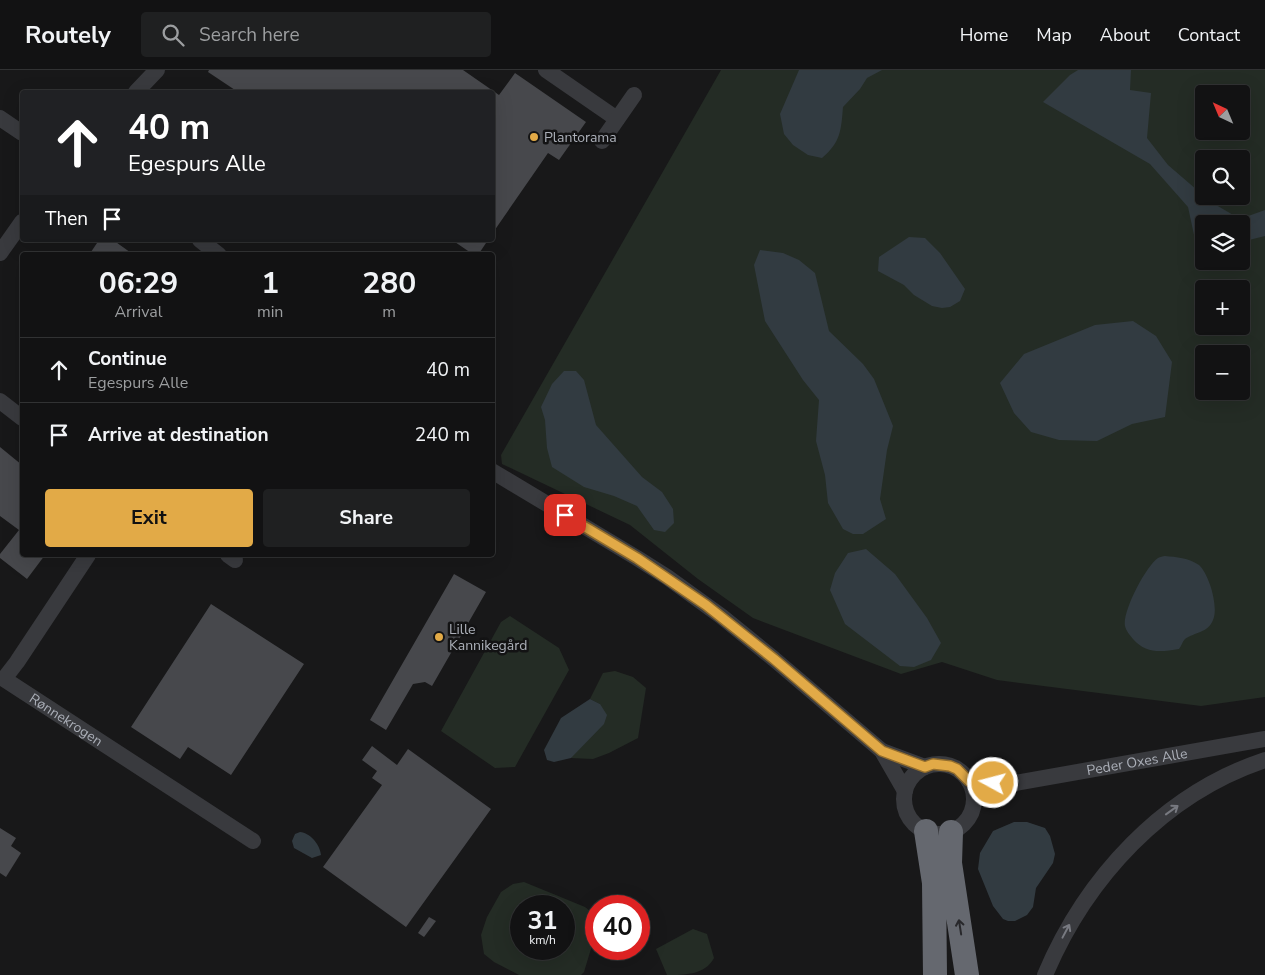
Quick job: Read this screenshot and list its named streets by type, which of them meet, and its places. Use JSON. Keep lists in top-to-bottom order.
{
  "streets": {
    "street": ["Rønnekrogen", "Peder Oxes Alle"]
  },
  "places": ["Plantorama", "Lille Kannikegård"],
  "north": "top left",
  "page": {
    "header": "Routely",
    "search": "Search here",
    "nav": [
      "Home",
      "Map",
      "About",
      "Contact"
    ],
    "map_buttons": ["+", "−"],
    "turn": ["40 m", "Egespurs Alle"],
    "then": "Then",
    "eta": [
      "06:29",
      "Arrival",
      "1",
      "min",
      "280",
      "m"
    ],
    "list": [
      {
        "name": "Continue",
        "note": "Egespurs Alle",
        "value": "40 m"
      },
      {
        "name": "Arrive at destination",
        "value": "240 m"
      }
    ],
    "buttons": ["Exit", "Share"],
    "speed": "31 km/h",
    "limit": "40"
  }
}
